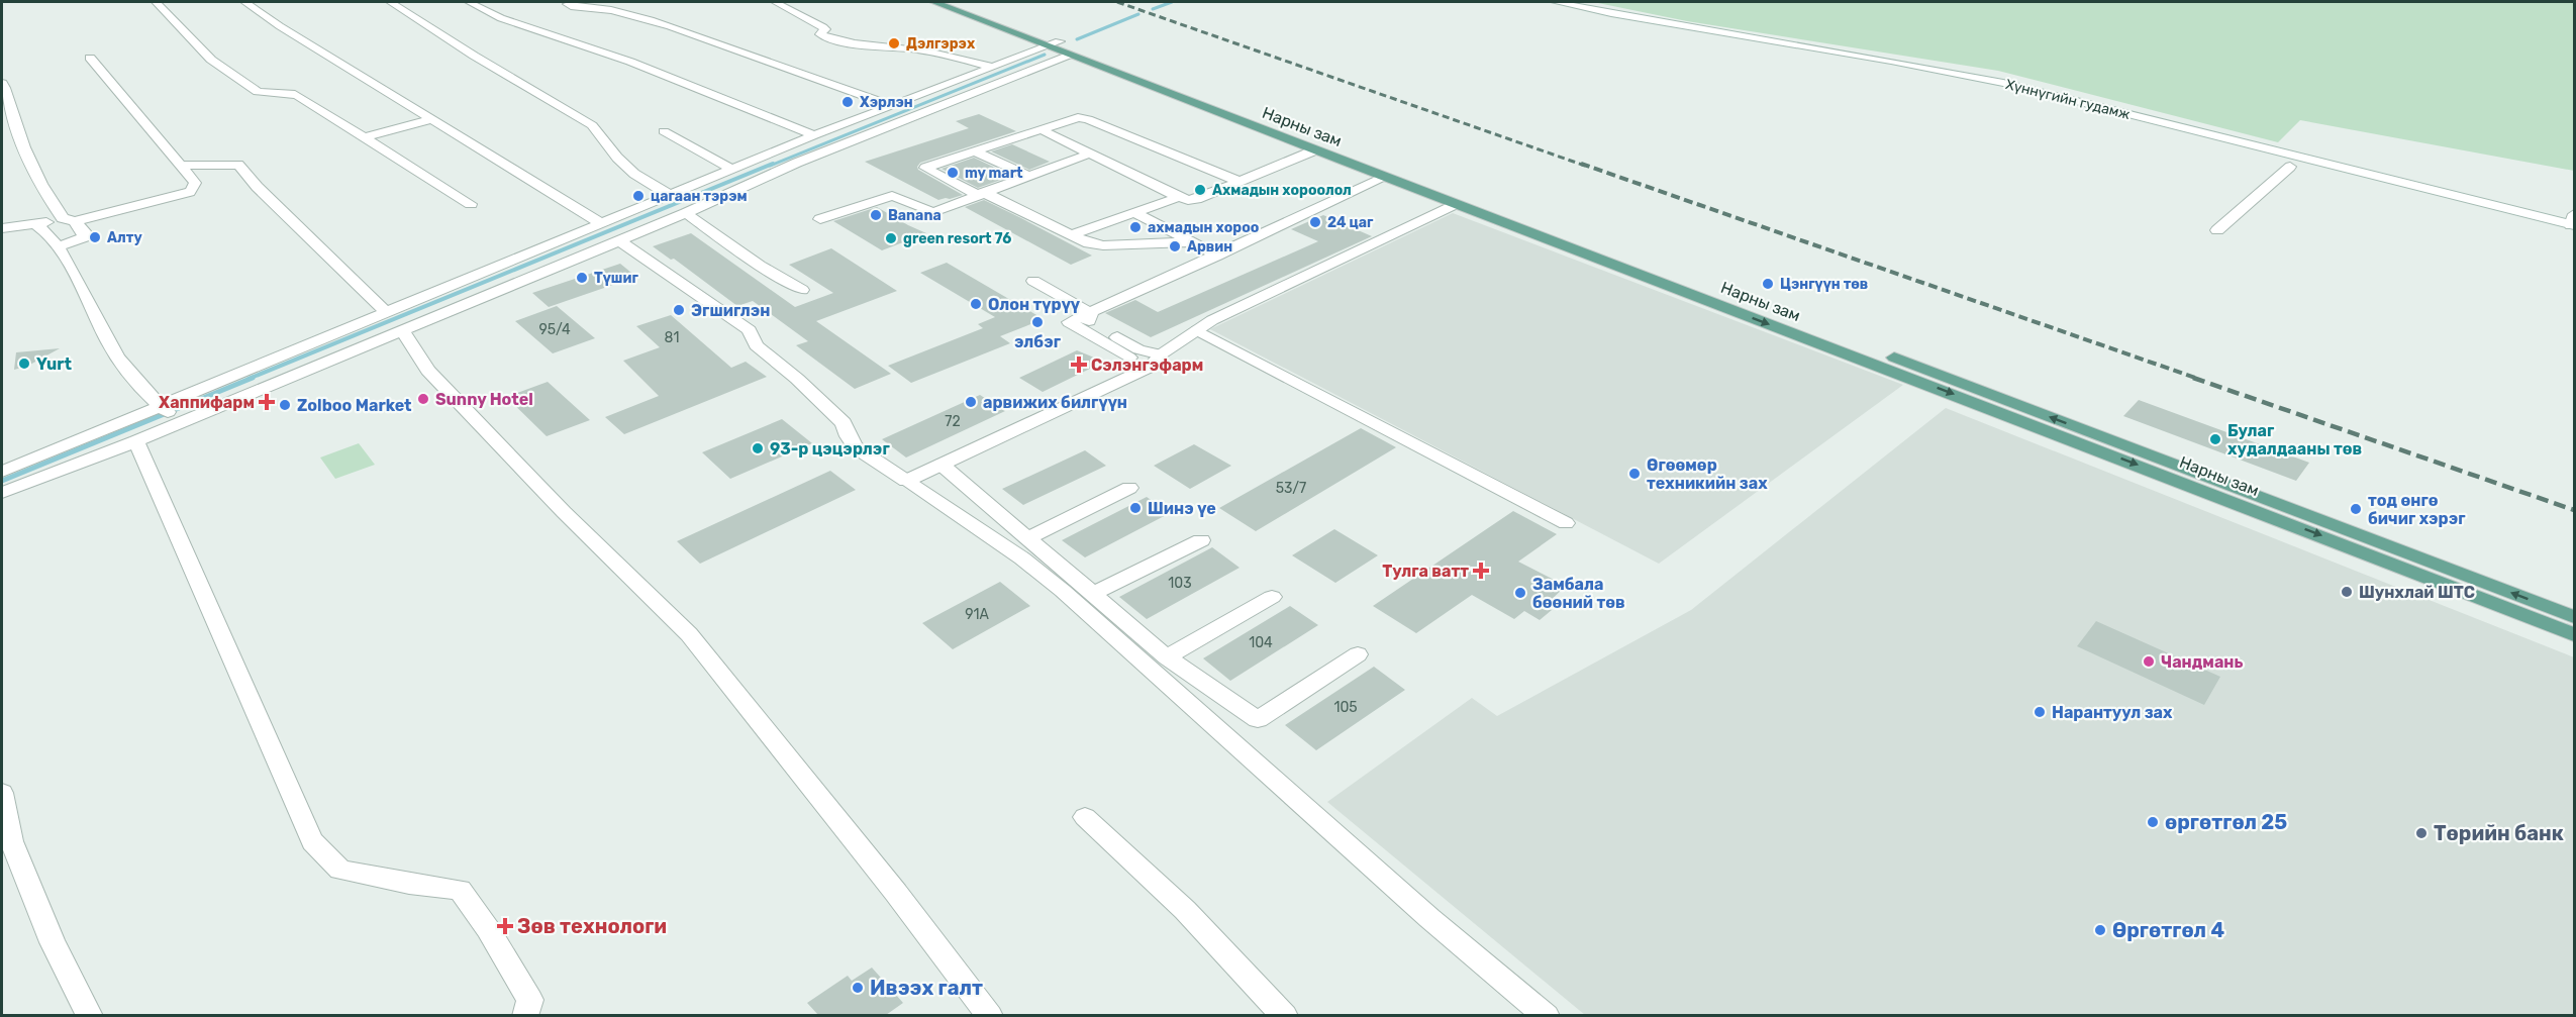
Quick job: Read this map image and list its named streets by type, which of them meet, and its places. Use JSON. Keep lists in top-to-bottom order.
{
  "streets": {
    "main road": ["Нарны зам"],
    "street": ["Хүннүгийн гудамж"]
  },
  "places": {
    "other": [
      "Дэлгэрэх",
      "Хэрлэн",
      "my mart",
      "Ахмадын хороолол",
      "цагаан тэрэм",
      "Banana",
      "24 цаг",
      "ахмадын хороо",
      "Алту",
      "green resort 76",
      "Арвин",
      "Түшиг",
      "Цэнгүүн төв",
      "Олон түрүү",
      "Эгшиглэн",
      "элбэг",
      "Yurt",
      "Sunny Hotel",
      "арвижих билгүүн",
      "Zolboo Market",
      "Булаг худалдааны төв",
      "93-р цэцэрлэг",
      "Өгөөмөр техникийн зах",
      "Шинэ үе",
      "тод өнгө бичиг хэрэг",
      "Шунхлай ШТС",
      "Замбала бөөний төв",
      "Чандмань",
      "Нарантуул зах",
      "өргөтгөл 25",
      "Төрийн банк",
      "Өргөтгөл 4",
      "Ивээх галт"
    ],
    "health": [
      "Сэлэнгэфарм",
      "Хаппифарм",
      "Тулга ватт",
      "Зөв технологи"
    ]
  },
  "house_numbers": [
    "95/4",
    "81",
    "72",
    "53/7",
    "103",
    "91A",
    "104",
    "105"
  ]
}
